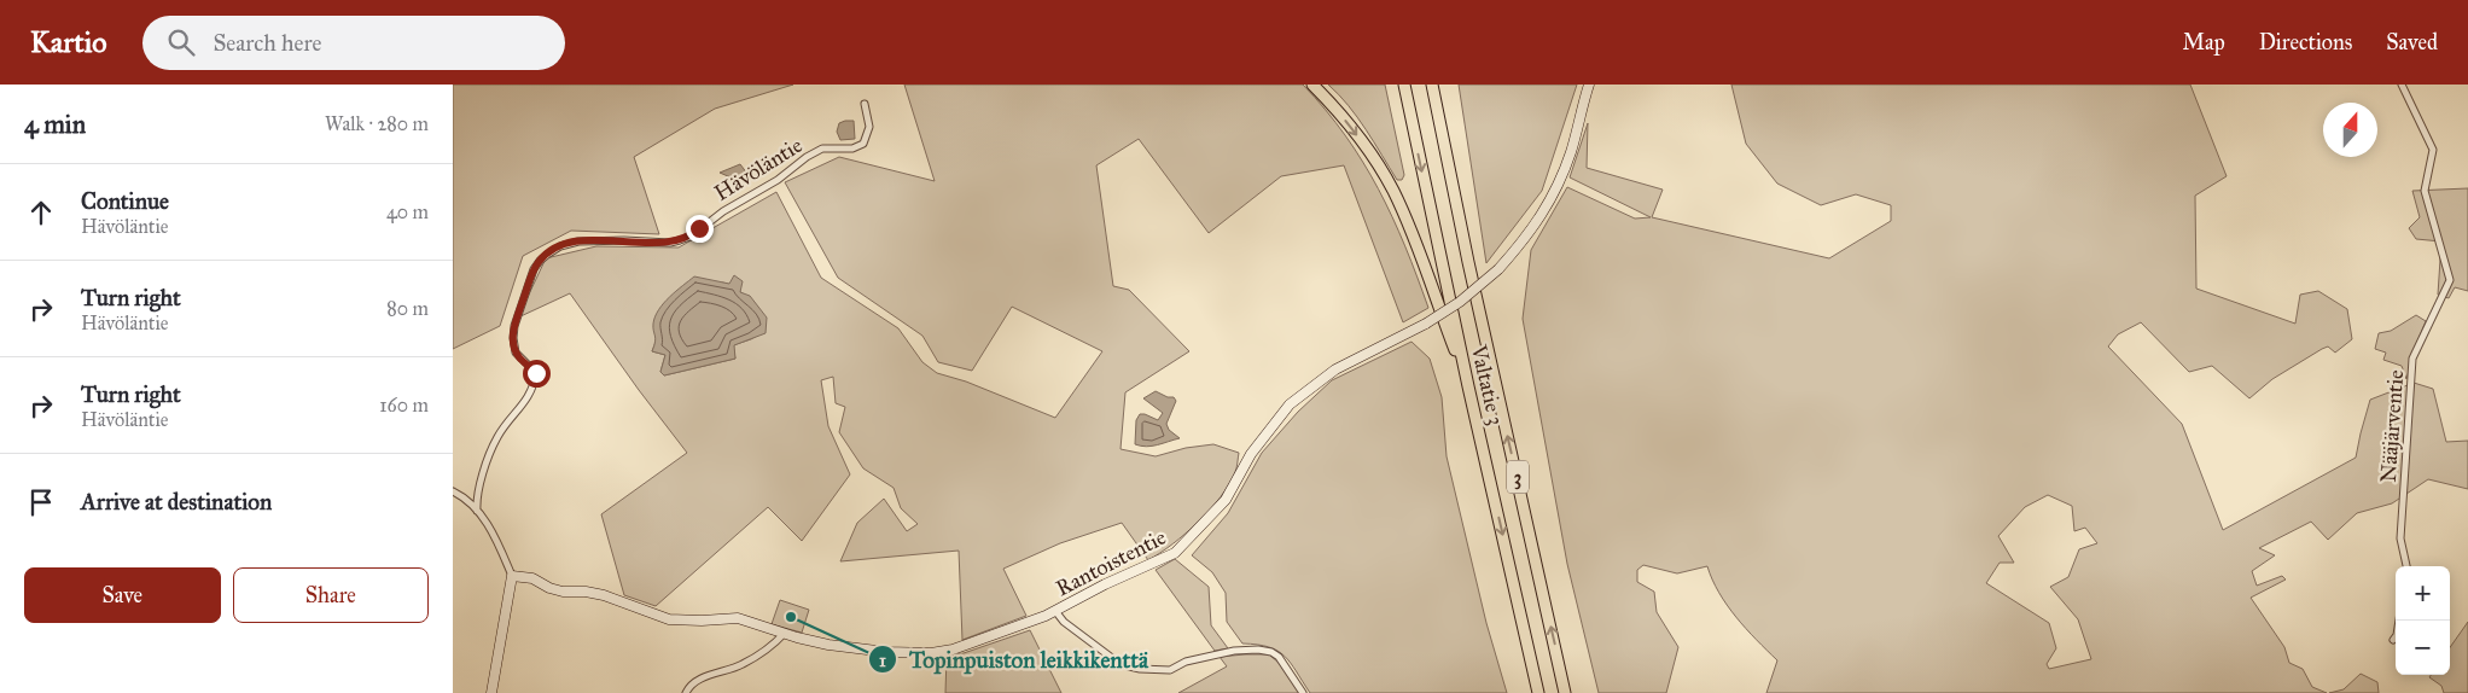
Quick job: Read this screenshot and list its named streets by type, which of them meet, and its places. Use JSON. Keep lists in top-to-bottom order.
{
  "streets": {
    "highway": ["Valtatie 3", "3"],
    "street": ["Hävöläntie", "Nääjärventie", "Rantoistentie"]
  },
  "places": ["Topinpuiston leikkikenttä"],
  "north": "top",
  "page": {
    "header": "Kartio",
    "search": "Search here",
    "nav": ["Map", "Directions", "Saved"],
    "heading": ["4 min", "Walk · 280 m"],
    "list": [
      ["Continue", "Hävöläntie", "40 m"],
      ["Turn right", "Hävöläntie", "80 m"],
      ["Turn right", "Hävöläntie", "160 m"],
      "Arrive at destination"
    ],
    "buttons": ["Save", "Share"],
    "map_buttons": ["+", "−"]
  }
}
